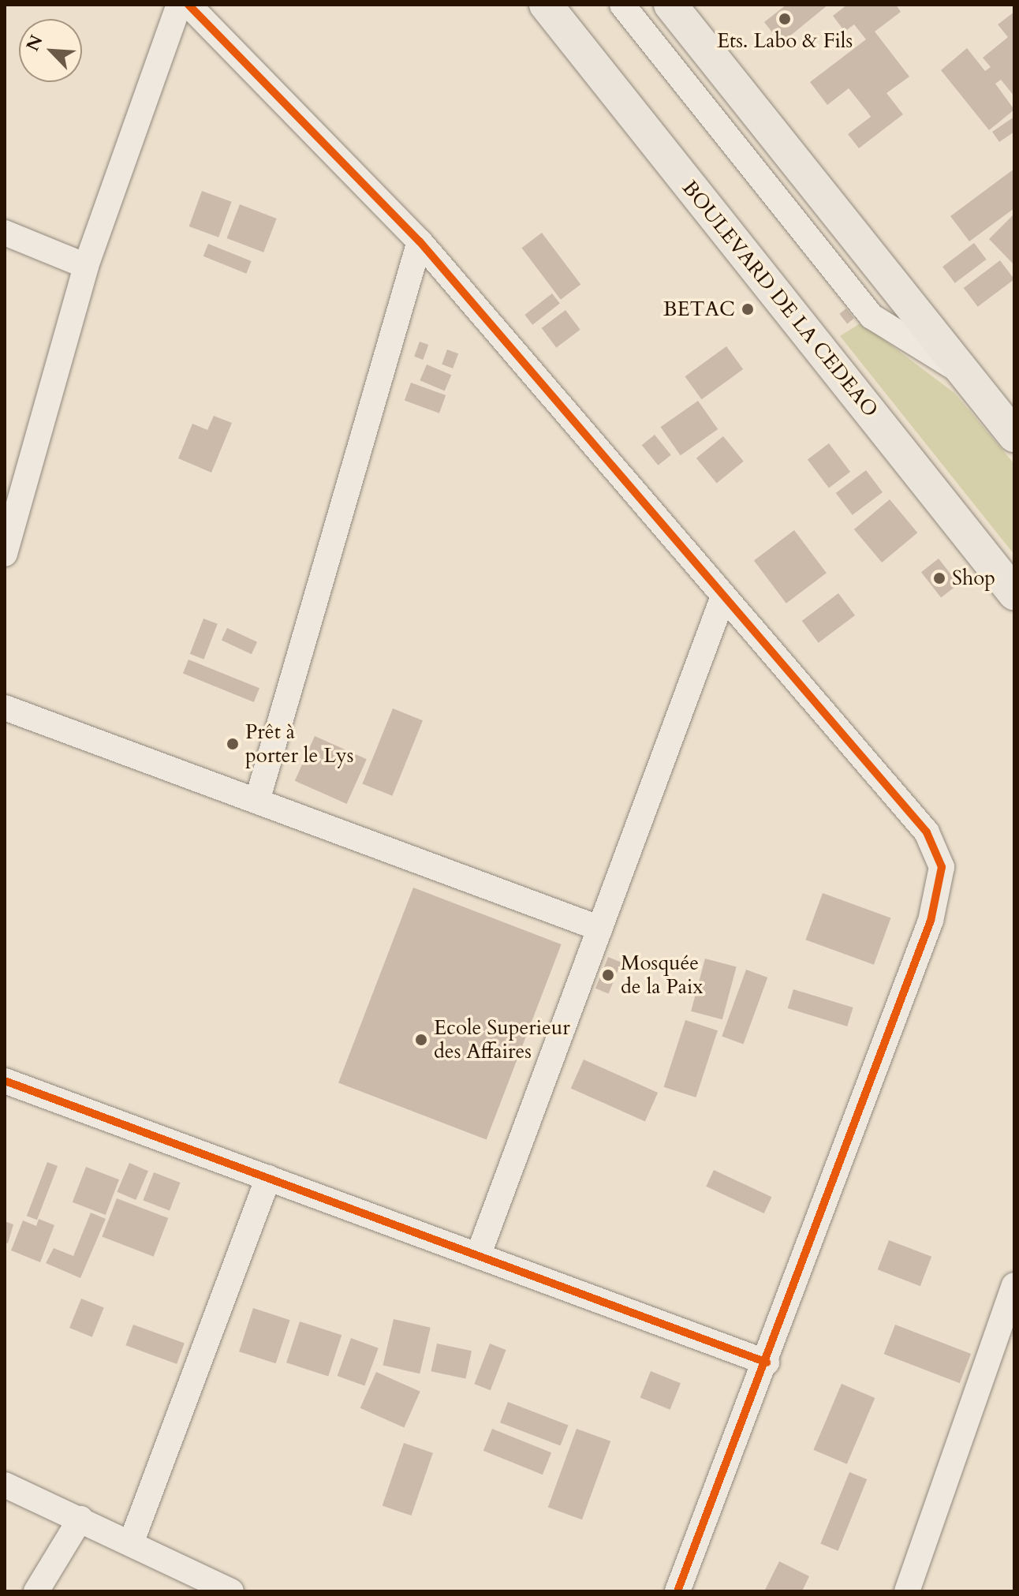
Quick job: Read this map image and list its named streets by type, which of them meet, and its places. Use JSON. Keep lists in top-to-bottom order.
{
  "streets": {
    "main road": ["BOULEVARD DE LA CEDEAO"]
  },
  "places": [
    "Ets. Labo & Fils",
    "BETAC",
    "Shop",
    "Prêt à porter le Lys",
    "Mosquée de la Paix",
    "Ecole Superieur des Affaires"
  ],
  "north": "top left"
}
